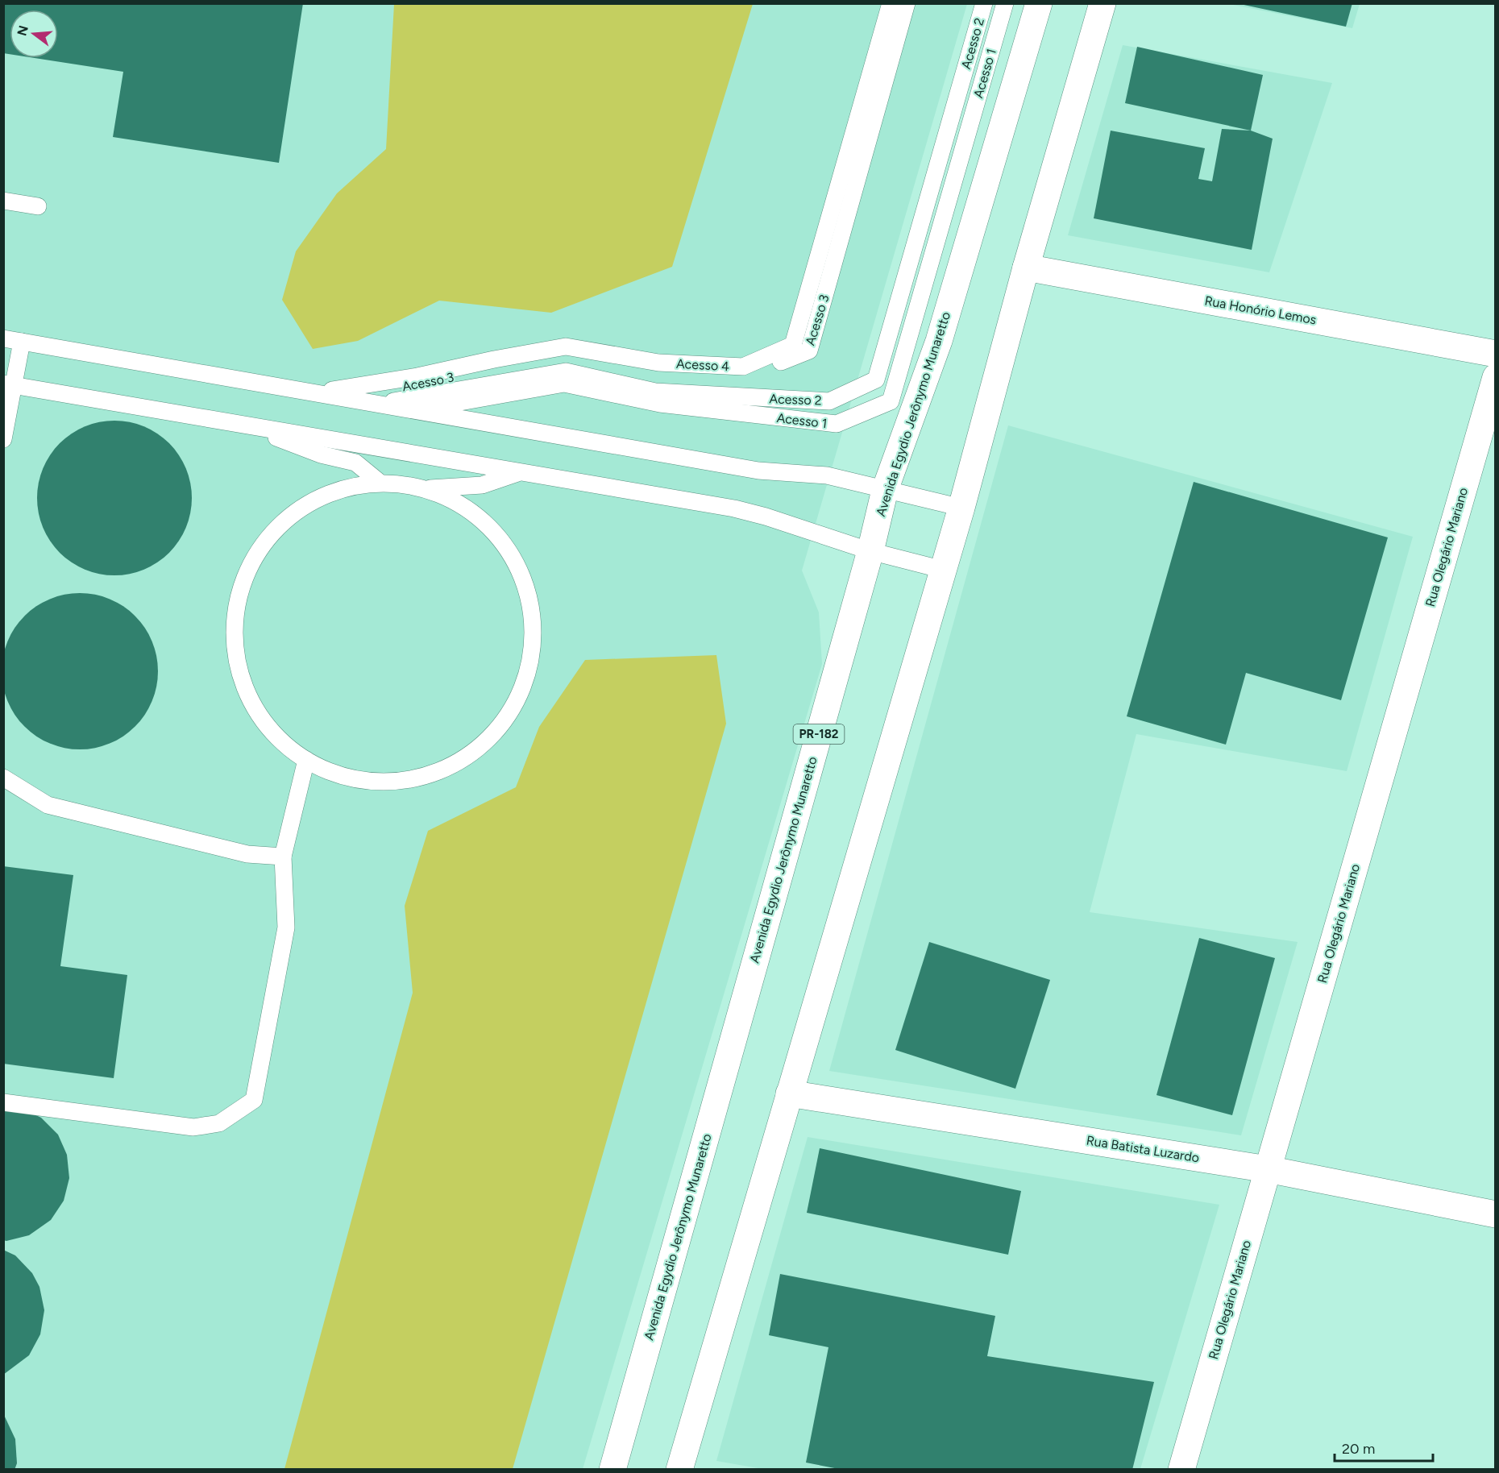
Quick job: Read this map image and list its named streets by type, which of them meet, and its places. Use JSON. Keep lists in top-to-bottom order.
{
  "streets": {
    "main road": [
      "Rua Honório Lemos",
      "Avenida Egydio Jerônymo Munaretto",
      "Rua Olegário Mariano",
      "PR-182",
      "Rua Batista Luzardo"
    ],
    "lane": [
      "Acesso 2",
      "Acesso 1",
      "Acesso 3",
      "Acesso 4"
    ]
  },
  "crossings": [
    ["Rua Olegário Mariano", "Rua Batista Luzardo"]
  ],
  "scale_bar": "20 m",
  "north": "left"
}
